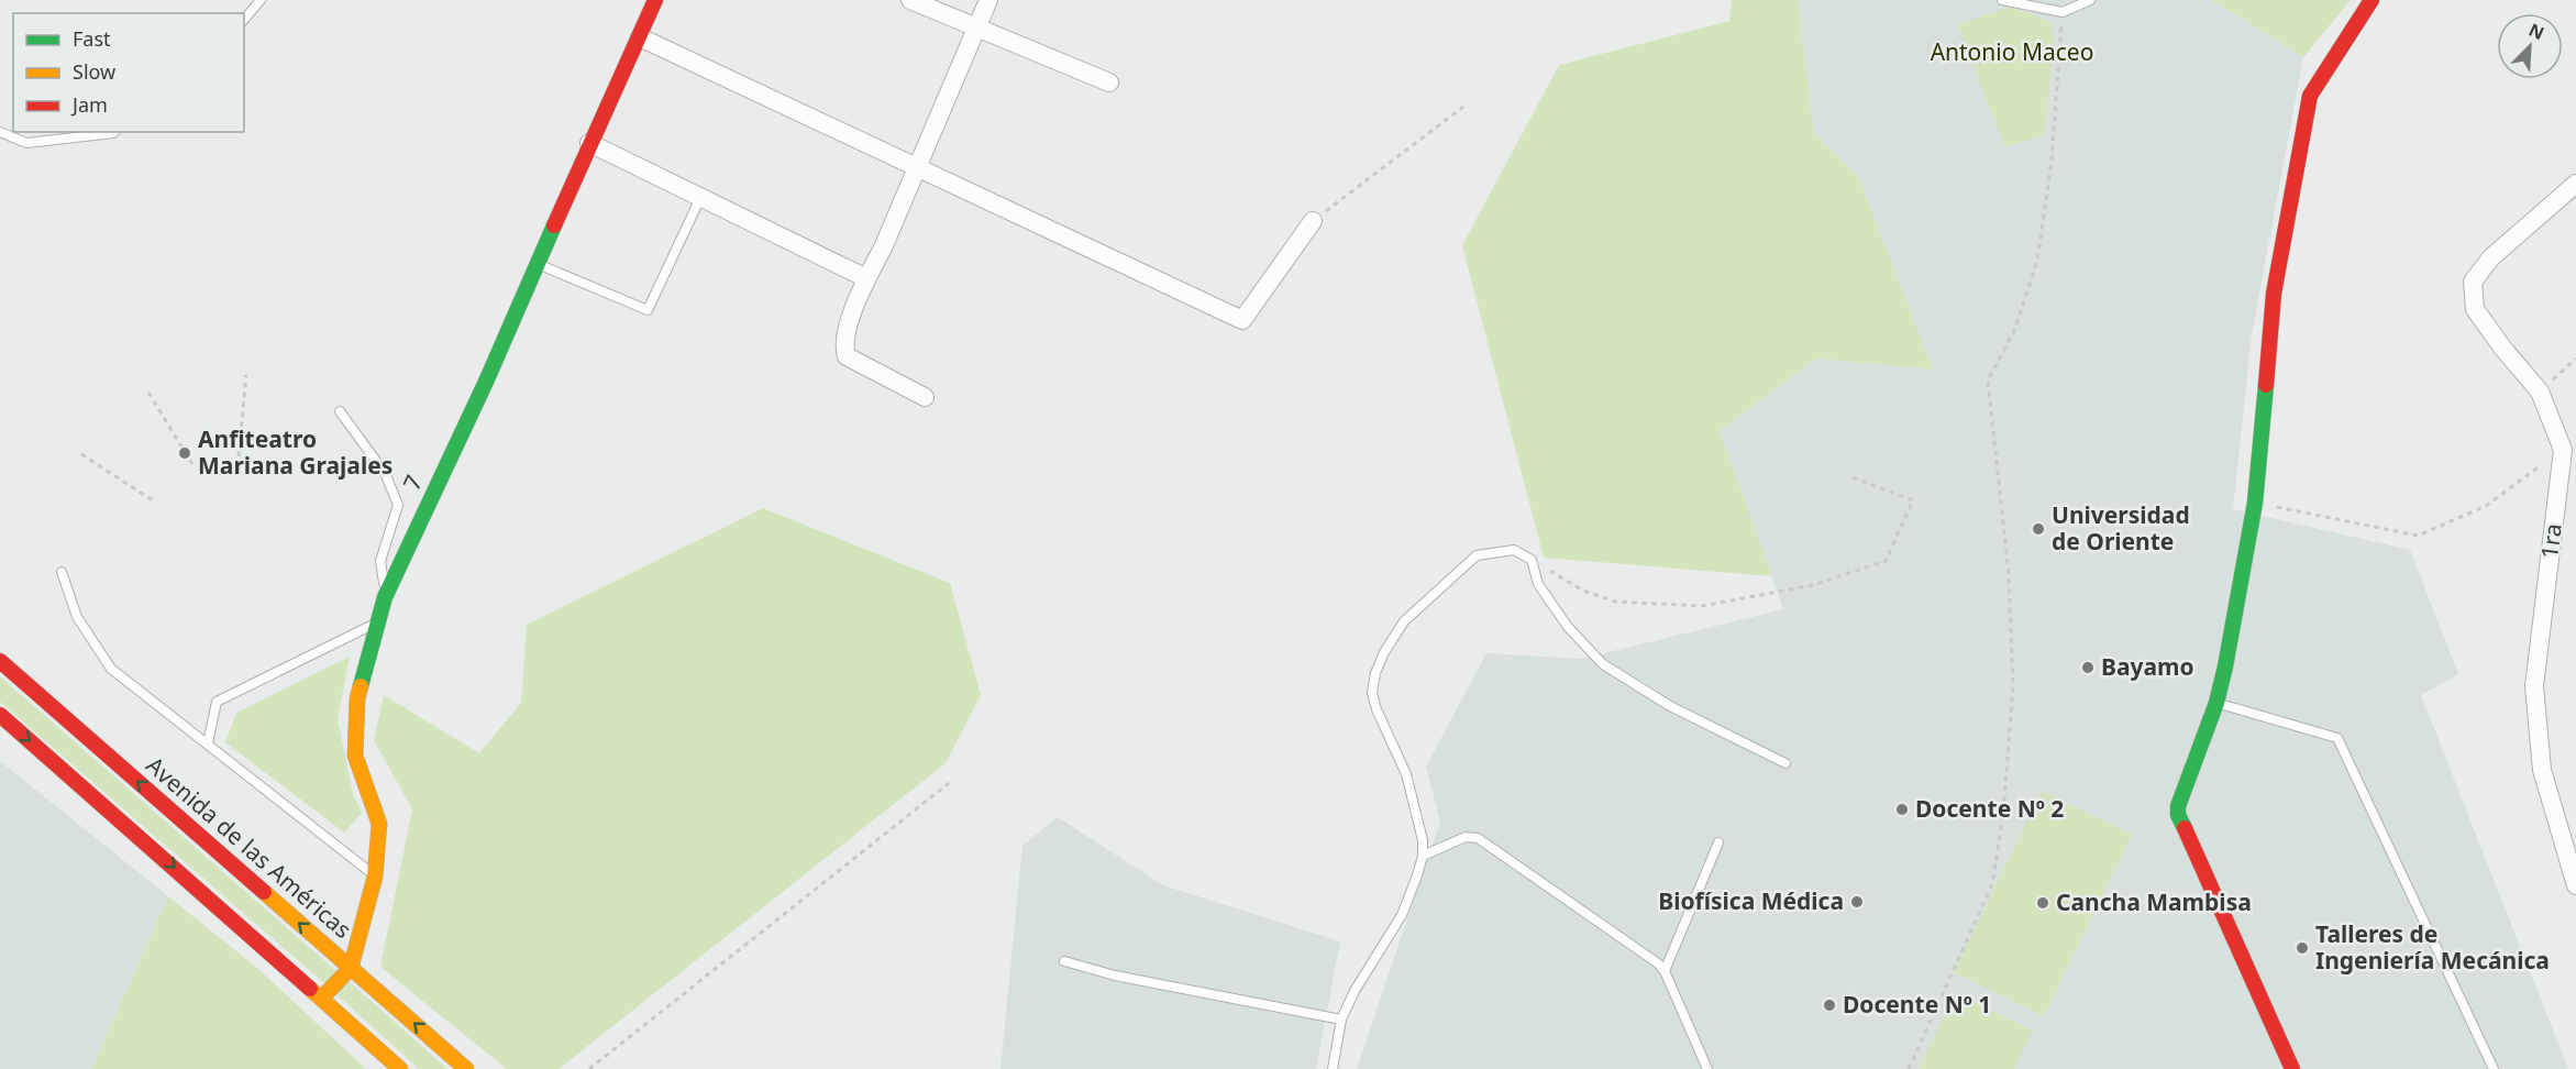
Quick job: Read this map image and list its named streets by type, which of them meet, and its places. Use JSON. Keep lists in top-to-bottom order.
{
  "streets": {
    "street": ["7", "1ra", "Avenida de las Américas"]
  },
  "crossings": [
    ["7", "Avenida de las Américas"]
  ],
  "parks": ["Antonio Maceo"],
  "places": [
    "Anfiteatro Mariana Grajales",
    "Universidad de Oriente",
    "Bayamo",
    "Docente Nº 2",
    "Biofísica Médica",
    "Cancha Mambisa",
    "Talleres de Ingeniería Mecánica",
    "Docente Nº 1"
  ],
  "legend": ["Fast", "Slow", "Jam"],
  "north": "top right"
}
